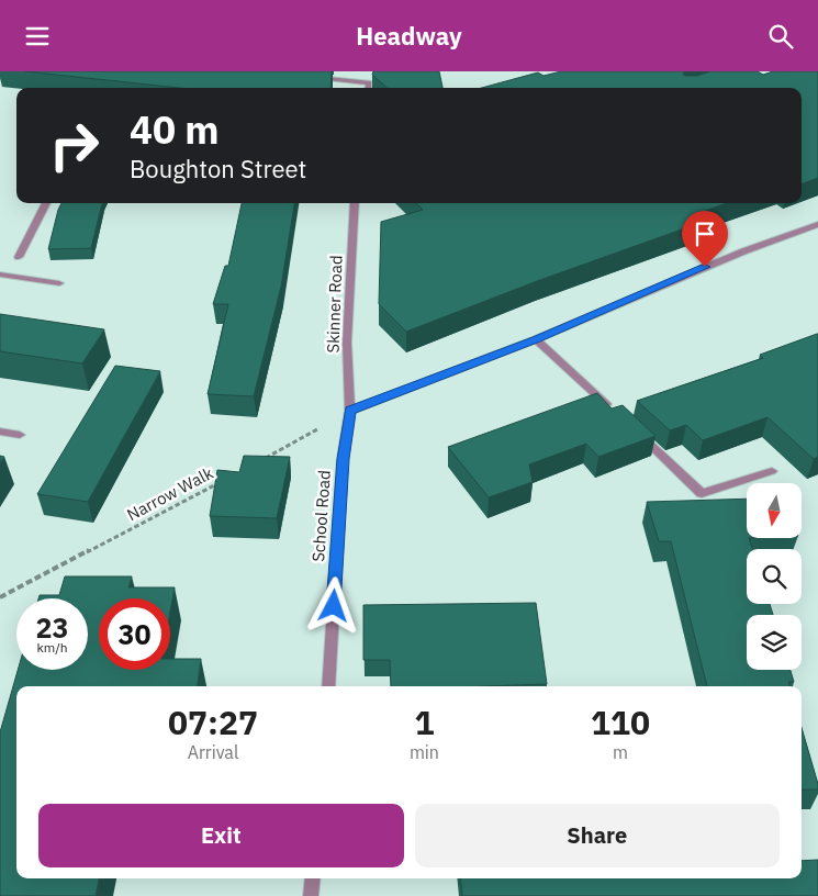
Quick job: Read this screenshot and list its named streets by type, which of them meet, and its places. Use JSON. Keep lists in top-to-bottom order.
{
  "streets": {
    "street": ["Skinner Road", "School Road"],
    "path": ["Narrow Walk"]
  },
  "crossings": [
    ["Skinner Road", "School Road"]
  ],
  "north": "bottom",
  "page": {
    "header": "Headway",
    "turn": ["40 m", "Boughton Street"],
    "speed": "23 km/h",
    "limit": "30",
    "eta": [
      "07:27",
      "Arrival",
      "1",
      "min",
      "110",
      "m"
    ],
    "buttons": ["Exit", "Share"]
  }
}
